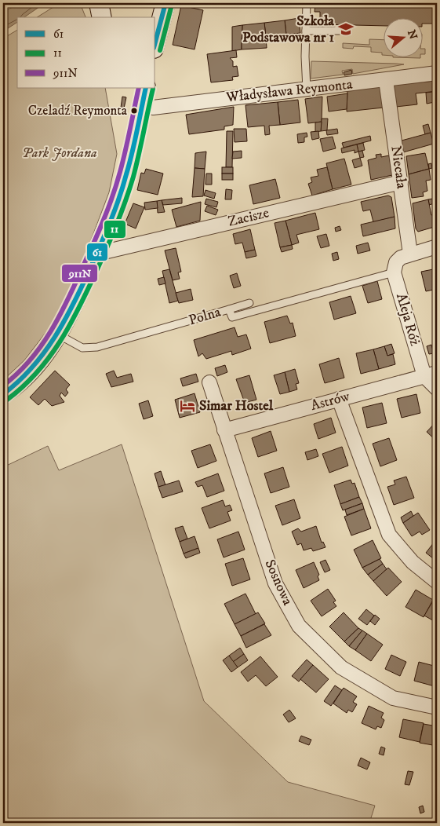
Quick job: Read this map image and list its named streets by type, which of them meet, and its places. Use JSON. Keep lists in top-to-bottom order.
{
  "streets": {
    "street": [
      "Władysława Reymonta",
      "Niecała",
      "Zacisze",
      "Aleja Róż",
      "Astrów",
      "Sosnowa"
    ],
    "lane": ["Polna"]
  },
  "crossings": [
    ["Władysława Reymonta", "Niecała"],
    ["Niecała", "Zacisze"],
    ["Polna", "Aleja Róż"],
    ["Aleja Róż", "Astrów"],
    ["Astrów", "Sosnowa"]
  ],
  "parks": ["Park Jordana"],
  "places": {
    "school or university": ["Szkoła Podstawowa nr 1"],
    "other": ["Czeladź Reymonta"],
    "hotel": ["Simar Hostel"]
  },
  "lines": ["transit line 61", "transit line 11", "transit line 911N"],
  "legend": ["61", "11", "911N"],
  "north": "right"
}
